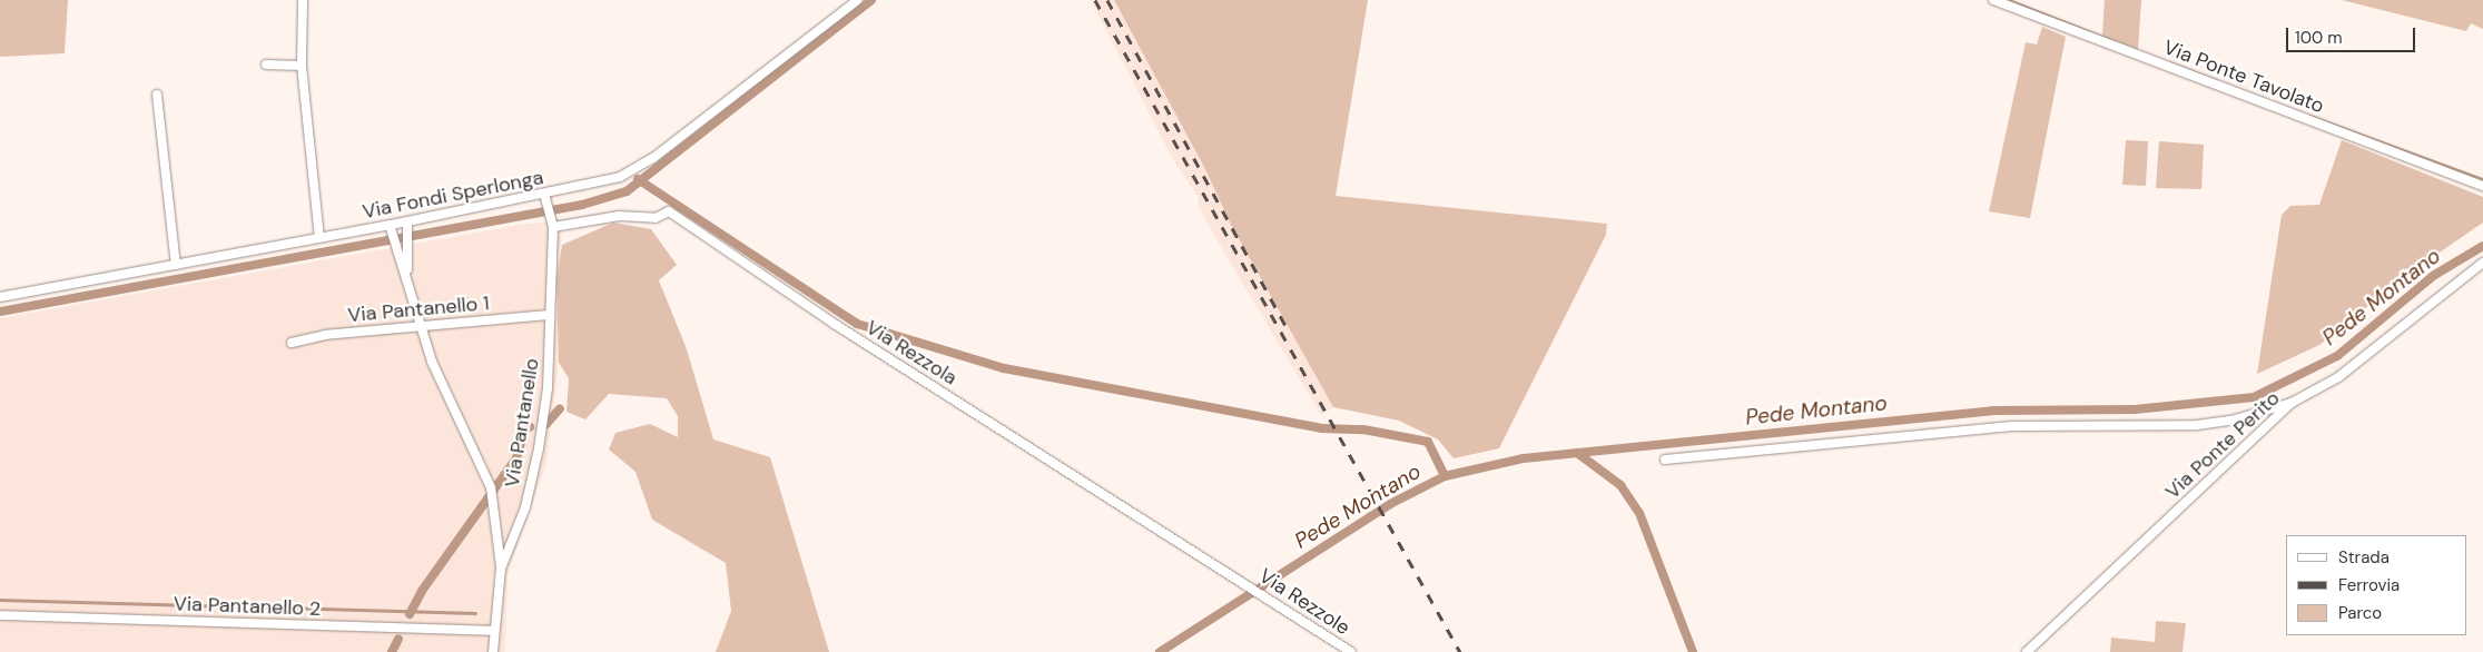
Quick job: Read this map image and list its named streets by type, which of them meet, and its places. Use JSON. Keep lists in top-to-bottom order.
{
  "streets": {
    "street": [
      "Via Ponte Tavolato",
      "Via Fondi Sperlonga",
      "Via Pantanello 1",
      "Via Rezzola",
      "Via Pantanello",
      "Via Ponte Perito",
      "Via Rezzole",
      "Via Pantanello 2"
    ]
  },
  "crossings": [
    ["Via Fondi Sperlonga", "Via Pantanello"],
    ["Via Pantanello 1", "Via Pantanello"],
    ["Via Rezzola", "Via Pantanello"],
    ["Via Rezzola", "Via Rezzole"],
    ["Via Pantanello", "Via Pantanello 2"]
  ],
  "water": ["Pede Montano"],
  "legend": ["Strada", "Ferrovia", "Parco"],
  "scale_bar": "100 m"
}
